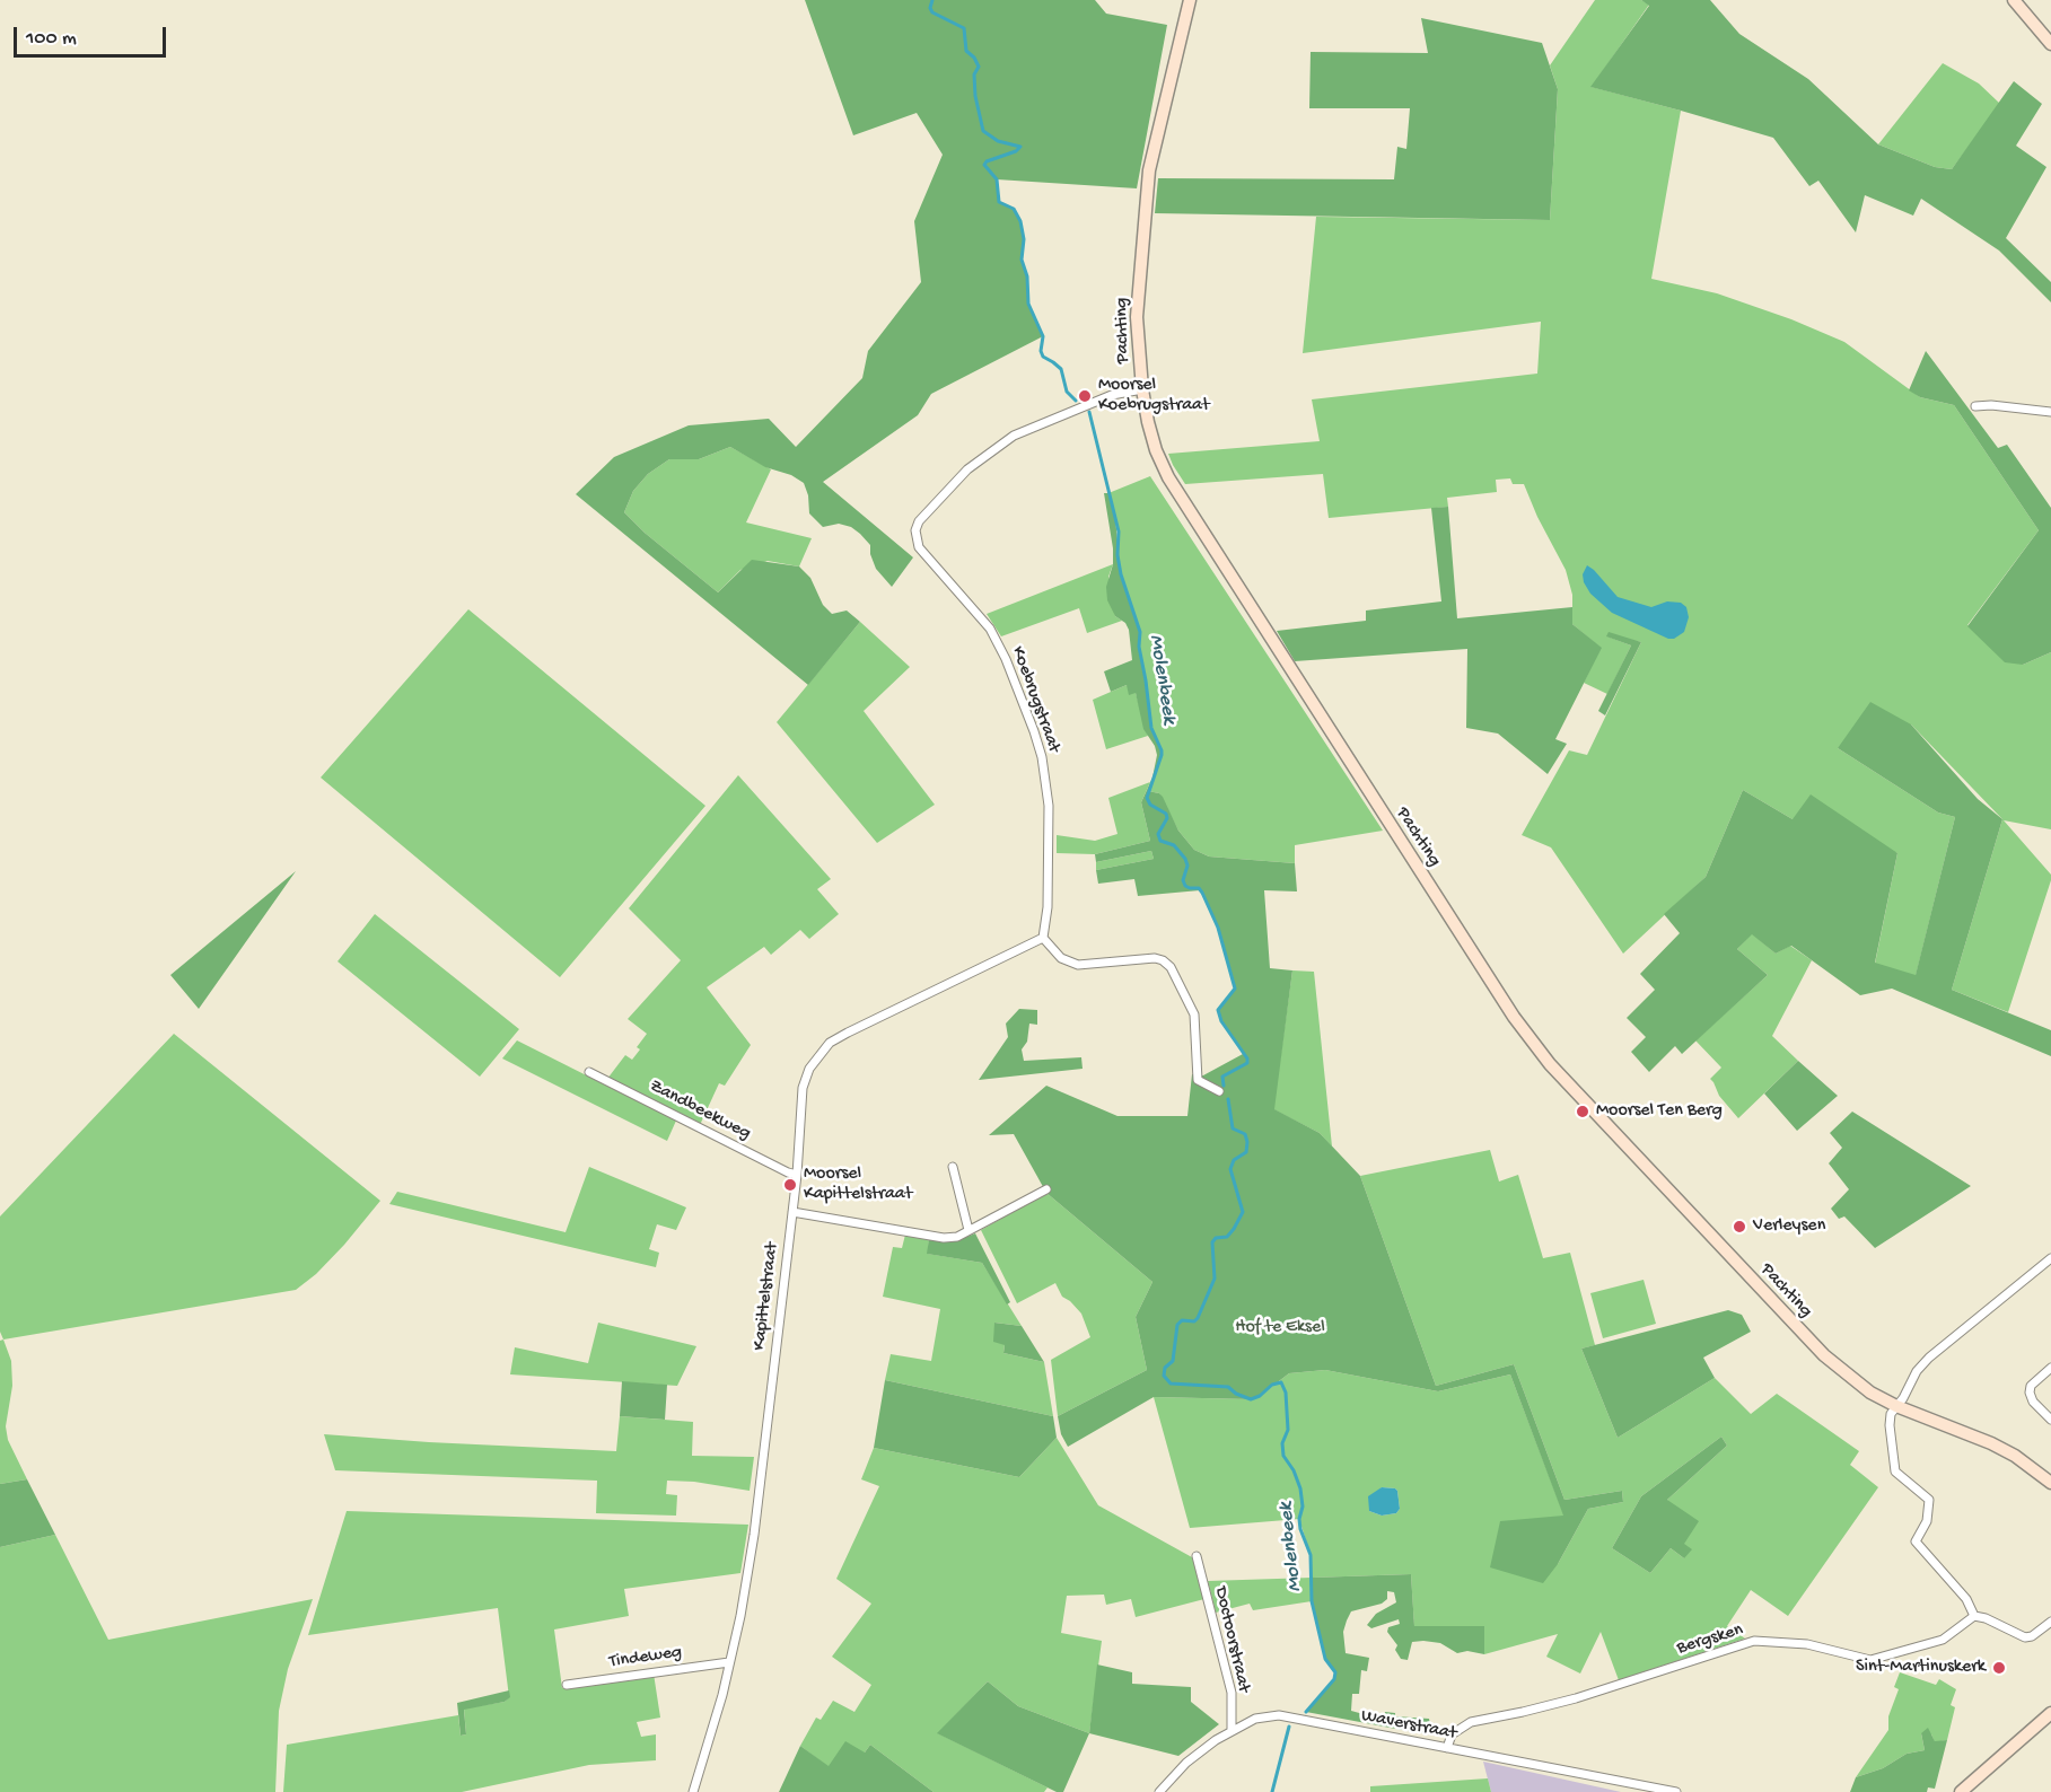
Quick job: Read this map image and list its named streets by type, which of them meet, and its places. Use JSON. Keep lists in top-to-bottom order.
{
  "streets": {
    "main road": ["Pachting"],
    "street": [
      "Koebrugstraat",
      "Zandbeekweg",
      "Kapittelstraat",
      "Doctoorstraat",
      "Bergsken",
      "Tindeweg",
      "Waverstraat"
    ]
  },
  "crossings": [
    ["Pachting", "Koebrugstraat"],
    ["Koebrugstraat", "Kapittelstraat"],
    ["Zandbeekweg", "Kapittelstraat"],
    ["Kapittelstraat", "Tindeweg"],
    ["Doctoorstraat", "Waverstraat"],
    ["Bergsken", "Waverstraat"]
  ],
  "water": ["Molenbeek"],
  "parks": ["Hof te Eksel"],
  "places": [
    "Moorsel Koebrugstraat",
    "Moorsel Ten Berg",
    "Moorsel Kapittelstraat",
    "Verleysen",
    "Sint-Martinuskerk"
  ],
  "scale_bar": "100 m"
}
